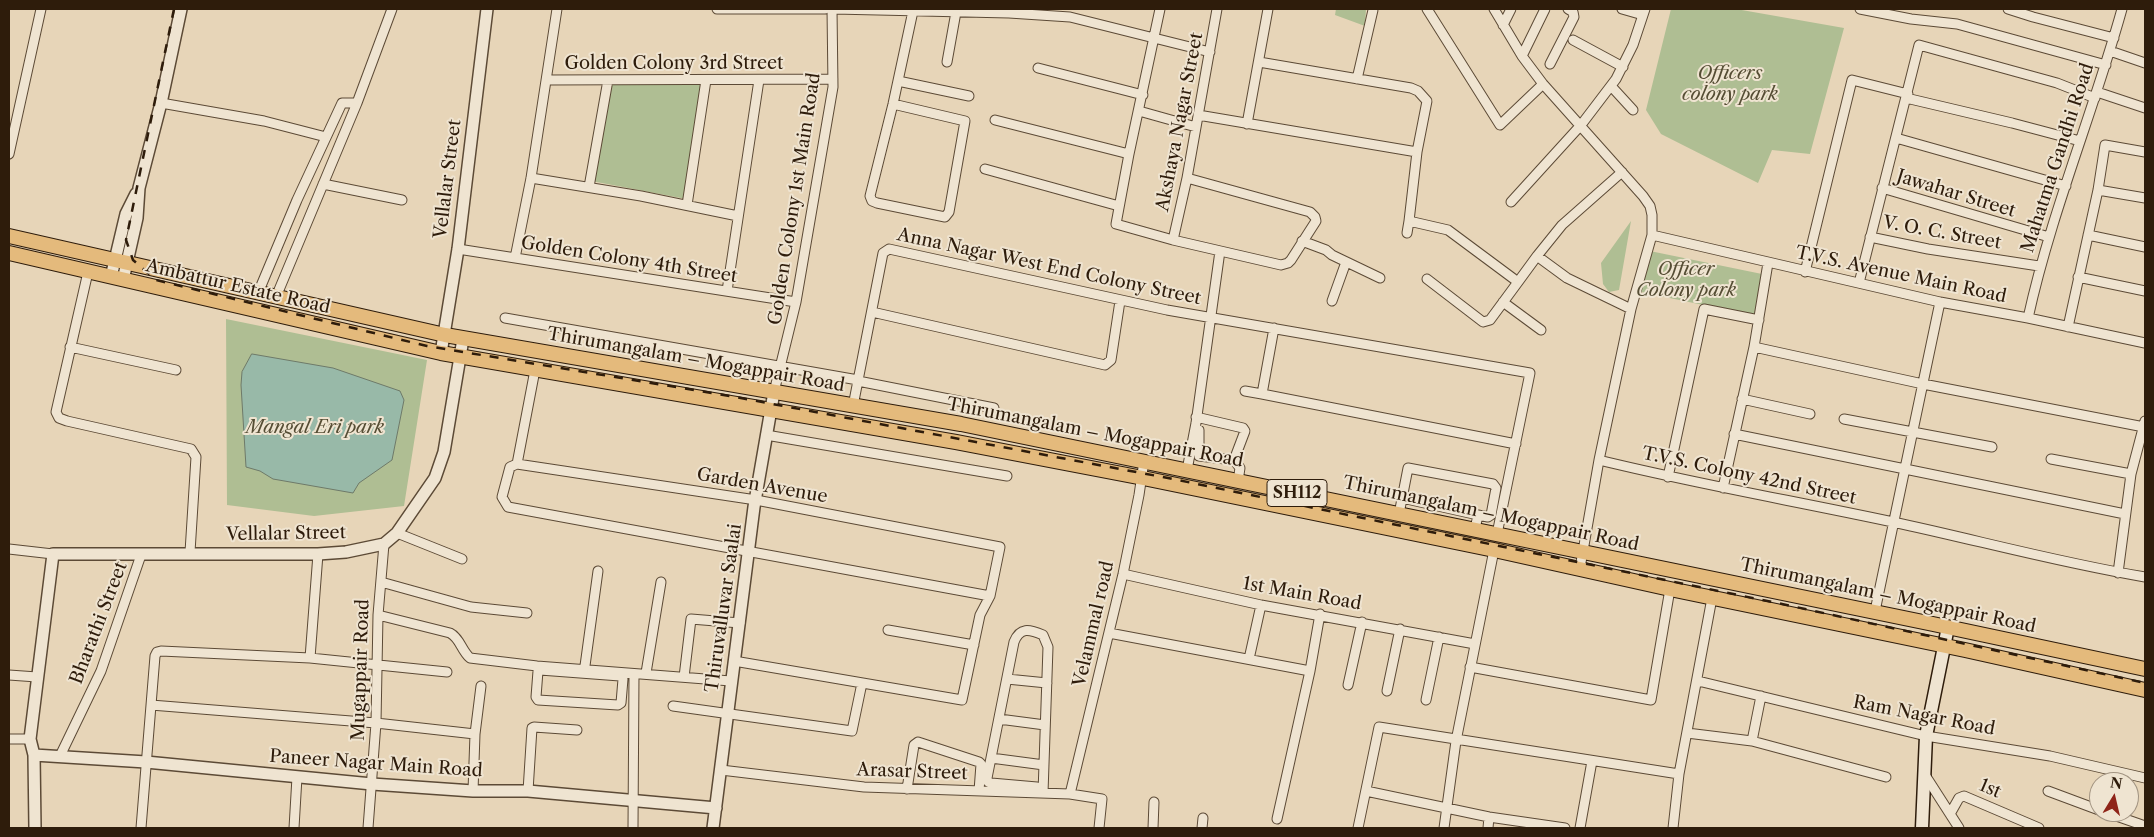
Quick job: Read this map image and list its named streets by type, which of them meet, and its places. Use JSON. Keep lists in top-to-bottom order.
{
  "streets": {
    "main road": ["Ambattur Estate Road", "Thirumangalam – Mogappair Road", "SH112"],
    "street": [
      "Golden Colony 3rd Street",
      "Akshaya Nagar Street",
      "Mahatma Gandhi Road",
      "Vellalar Street",
      "Jawahar Street",
      "Golden Colony 1st Main Road",
      "V. O. C. Street",
      "Golden Colony 4th Street",
      "Anna Nagar West End Colony Street",
      "T.V.S. Avenue Main Road",
      "T.V.S. Colony 42nd Street",
      "Garden Avenue",
      "1st Main Road",
      "Thiruvalluvar Saalai",
      "Bharathi Street",
      "Velammal road",
      "Mugappair Road",
      "Ram Nagar Road",
      "Paneer Nagar Main Road",
      "Arasar Street",
      "1st"
    ]
  },
  "crossings": [
    ["Golden Colony 3rd Street", "Golden Colony 1st Main Road"],
    ["Mahatma Gandhi Road", "Jawahar Street"],
    ["Mahatma Gandhi Road", "V. O. C. Street"],
    ["Mahatma Gandhi Road", "T.V.S. Avenue Main Road"],
    ["Vellalar Street", "Golden Colony 4th Street"],
    ["Vellalar Street", "Ambattur Estate Road"],
    ["Vellalar Street", "Thirumangalam – Mogappair Road"],
    ["Vellalar Street", "Bharathi Street"],
    ["Vellalar Street", "Mugappair Road"],
    ["Golden Colony 1st Main Road", "Golden Colony 4th Street"],
    ["Golden Colony 1st Main Road", "Thirumangalam – Mogappair Road"],
    ["Golden Colony 1st Main Road", "Thiruvalluvar Saalai"],
    ["Anna Nagar West End Colony Street", "Thirumangalam – Mogappair Road"],
    ["Ambattur Estate Road", "Thirumangalam – Mogappair Road"],
    ["Thirumangalam – Mogappair Road", "Thiruvalluvar Saalai"],
    ["Thirumangalam – Mogappair Road", "Velammal road"],
    ["Garden Avenue", "Thiruvalluvar Saalai"],
    ["1st Main Road", "Velammal road"],
    ["Thiruvalluvar Saalai", "Paneer Nagar Main Road"],
    ["Thiruvalluvar Saalai", "Arasar Street"],
    ["Bharathi Street", "Paneer Nagar Main Road"],
    ["Velammal road", "Arasar Street"],
    ["Mugappair Road", "Paneer Nagar Main Road"]
  ],
  "parks": ["Officers colony park", "Officer Colony park", "Mangal Eri park"],
  "north": "top"
}
